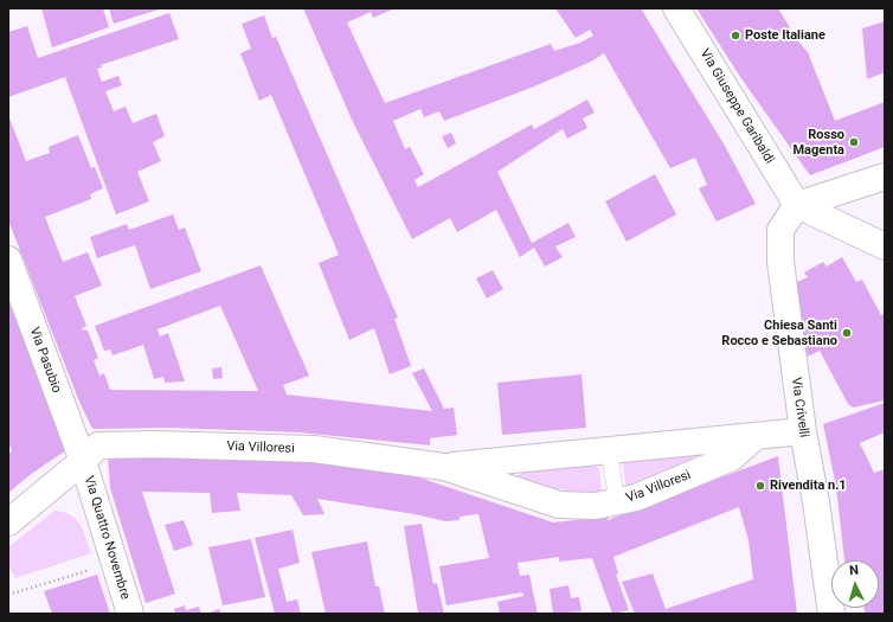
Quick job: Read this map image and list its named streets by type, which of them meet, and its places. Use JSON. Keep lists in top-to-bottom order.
{
  "streets": {
    "street": [
      "Via Giuseppe Garibaldi",
      "Via Pasubio",
      "Via Crivelli",
      "Via Villoresi",
      "Via Quattro Novembre"
    ]
  },
  "crossings": [
    ["Via Giuseppe Garibaldi", "Via Crivelli"],
    ["Via Pasubio", "Via Villoresi"],
    ["Via Pasubio", "Via Quattro Novembre"],
    ["Via Crivelli", "Via Villoresi"],
    ["Via Villoresi", "Via Quattro Novembre"]
  ],
  "places": [
    "Poste Italiane",
    "Rosso Magenta",
    "Chiesa Santi Rocco e Sebastiano",
    "Rivendita n.1"
  ],
  "north": "top"
}
